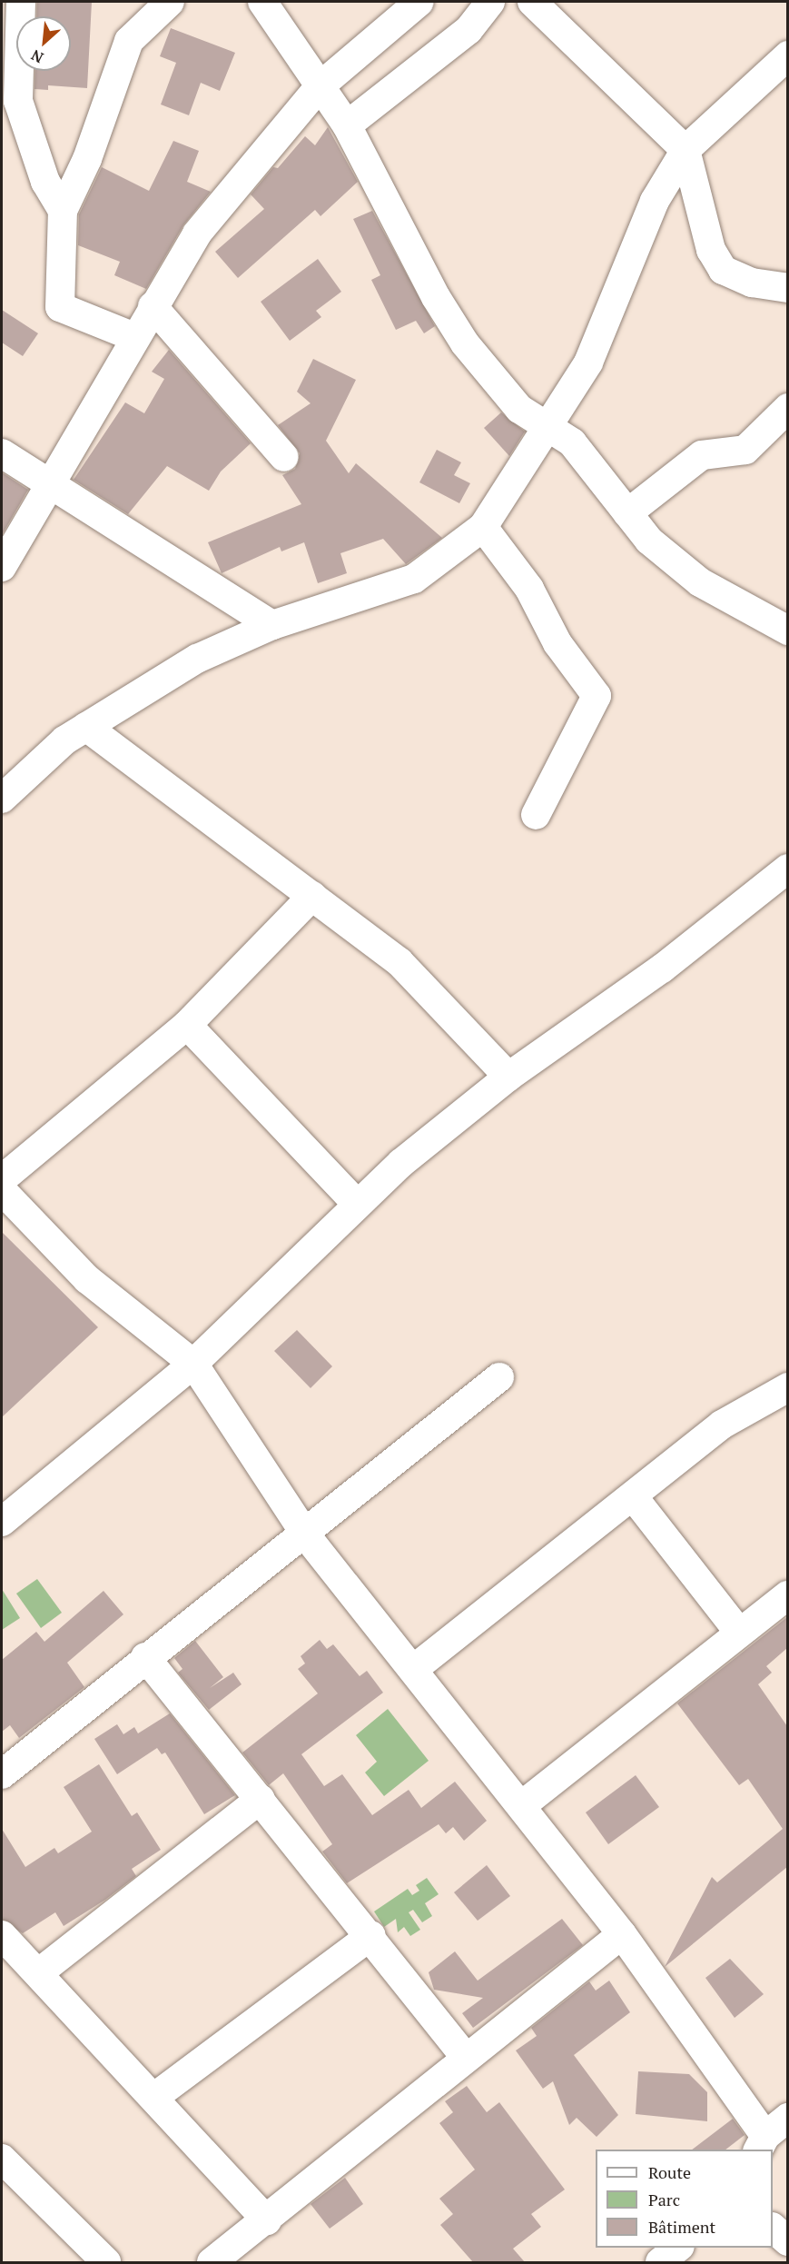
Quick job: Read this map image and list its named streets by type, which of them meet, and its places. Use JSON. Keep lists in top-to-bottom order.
{
  "legend": ["Route", "Parc", "Bâtiment"],
  "north": "bottom left"
}
